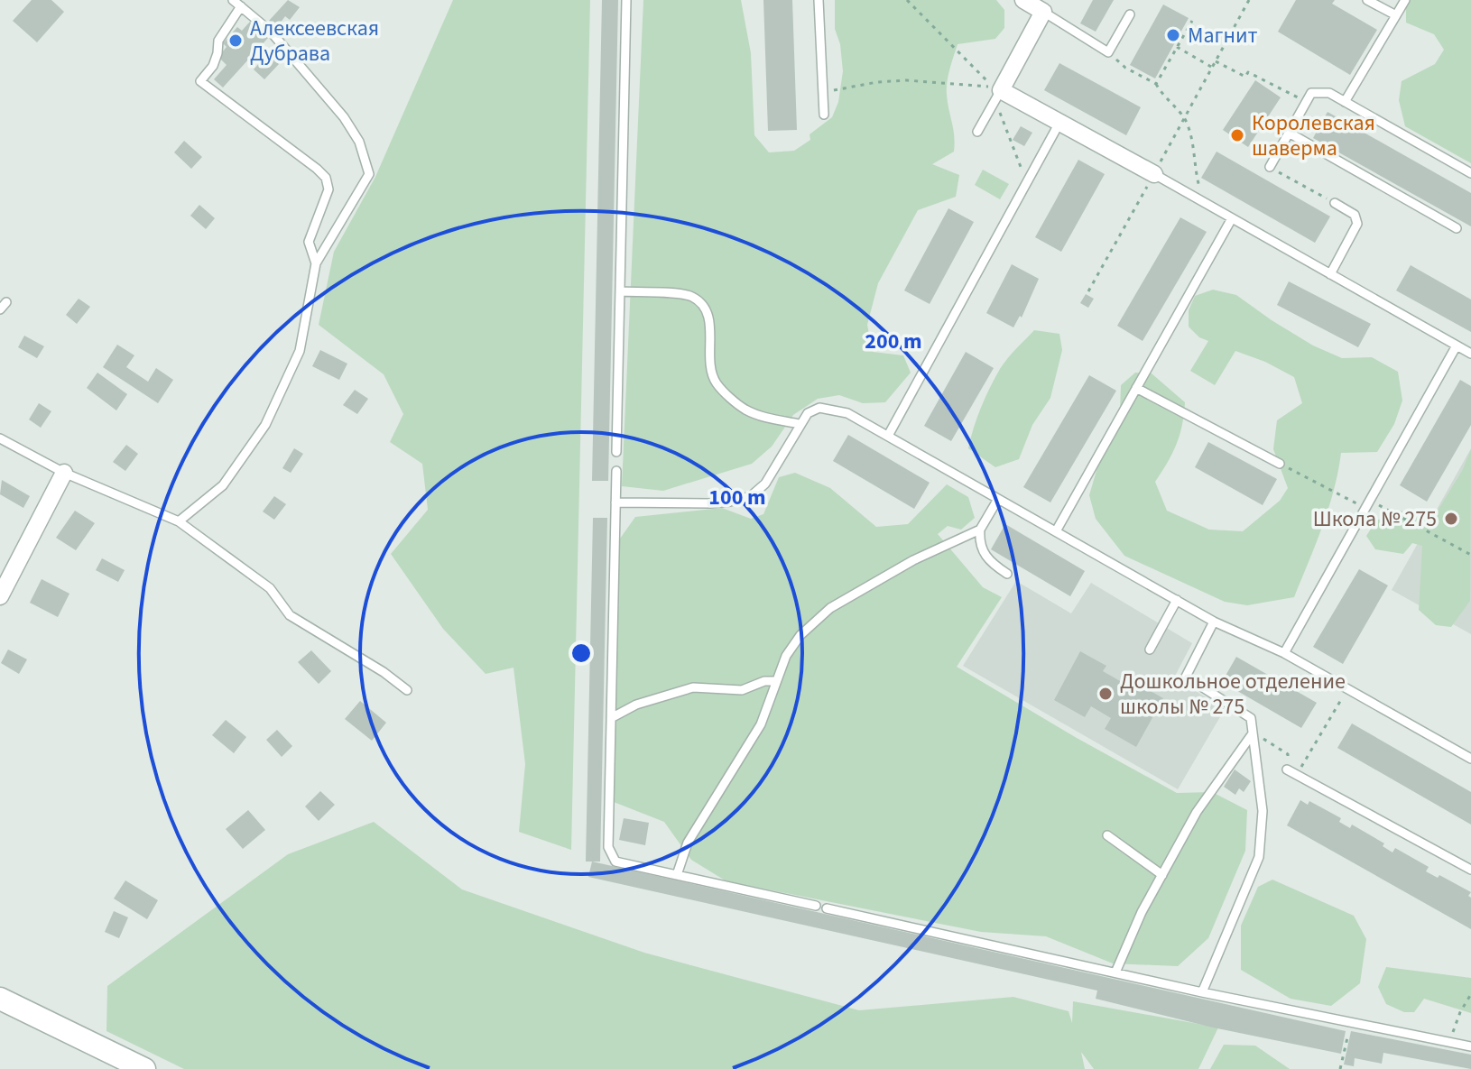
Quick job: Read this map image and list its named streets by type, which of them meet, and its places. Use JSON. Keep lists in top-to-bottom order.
{
  "places": [
    "Магнит",
    "Алексеевская Дубрава",
    "Королевская шаверма",
    "Школа № 275",
    "Дошкольное отделение школы № 275"
  ],
  "rings": ["200 m", "100 m"]
}
